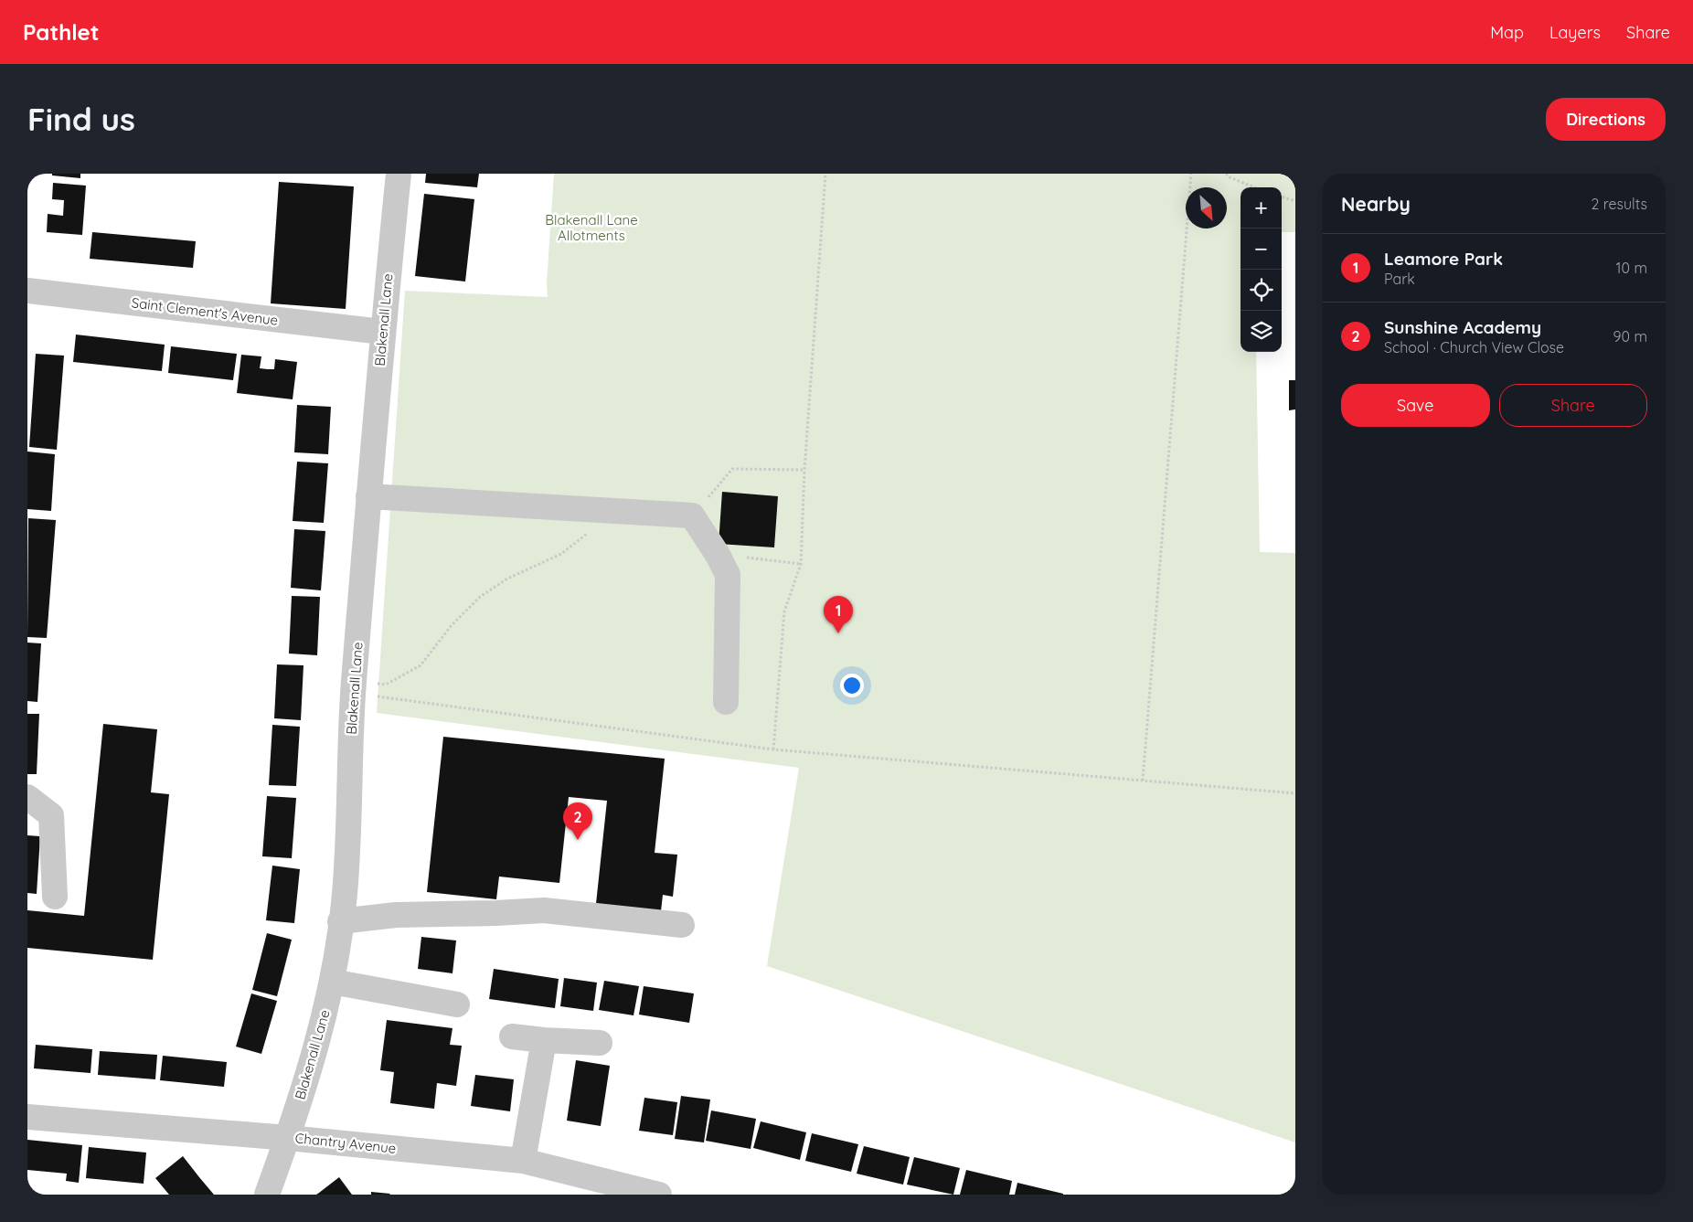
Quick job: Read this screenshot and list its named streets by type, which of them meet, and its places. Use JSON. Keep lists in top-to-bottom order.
{
  "streets": {
    "street": ["Saint Clement's Avenue", "Blakenall Lane", "Chantry Avenue"]
  },
  "crossings": [
    ["Saint Clement's Avenue", "Blakenall Lane"],
    ["Blakenall Lane", "Chantry Avenue"]
  ],
  "parks": ["Blakenall Lane Allotments"],
  "north": "bottom right",
  "page": {
    "header": "Pathlet",
    "nav": ["Map", "Layers", "Share"],
    "buttons": [
      "Directions",
      ["Save", "Share"]
    ],
    "title": "Find us",
    "heading": ["Nearby", "2 results"],
    "map_buttons": ["+", "−"],
    "list": [
      {
        "mark": "1",
        "name": "Leamore Park",
        "note": "Park",
        "value": "10 m"
      },
      {
        "mark": "2",
        "name": "Sunshine Academy",
        "note": "School · Church View Close",
        "value": "90 m"
      }
    ],
    "pins": ["1", "2"]
  }
}
